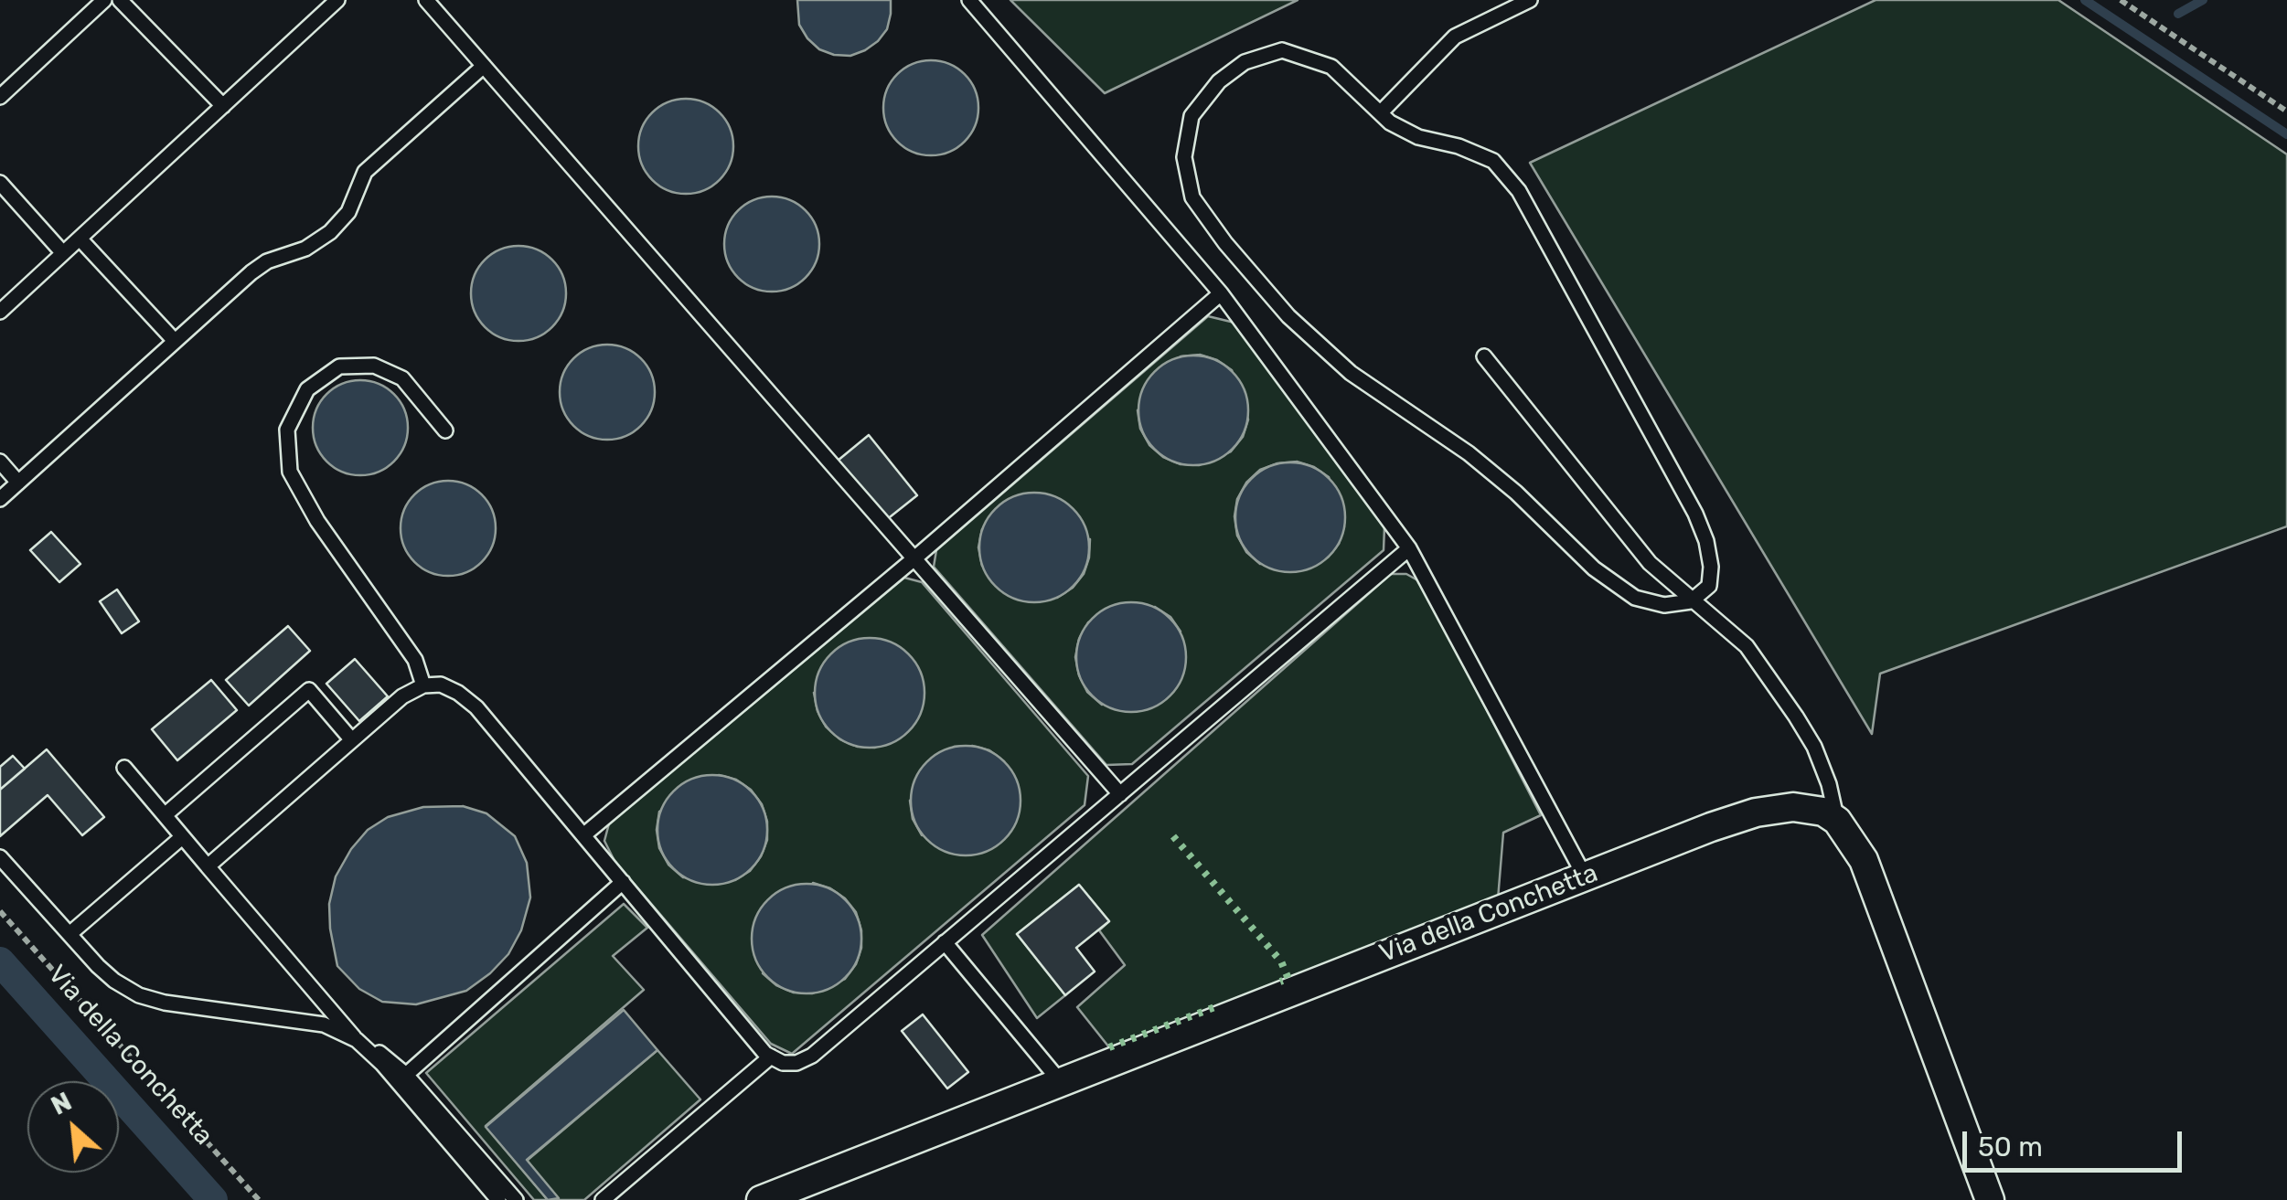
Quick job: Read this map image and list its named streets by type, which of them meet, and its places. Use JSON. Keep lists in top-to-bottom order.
{
  "streets": {
    "street": ["Via della Conchetta"]
  },
  "scale_bar": "50 m",
  "north": "top left"
}
